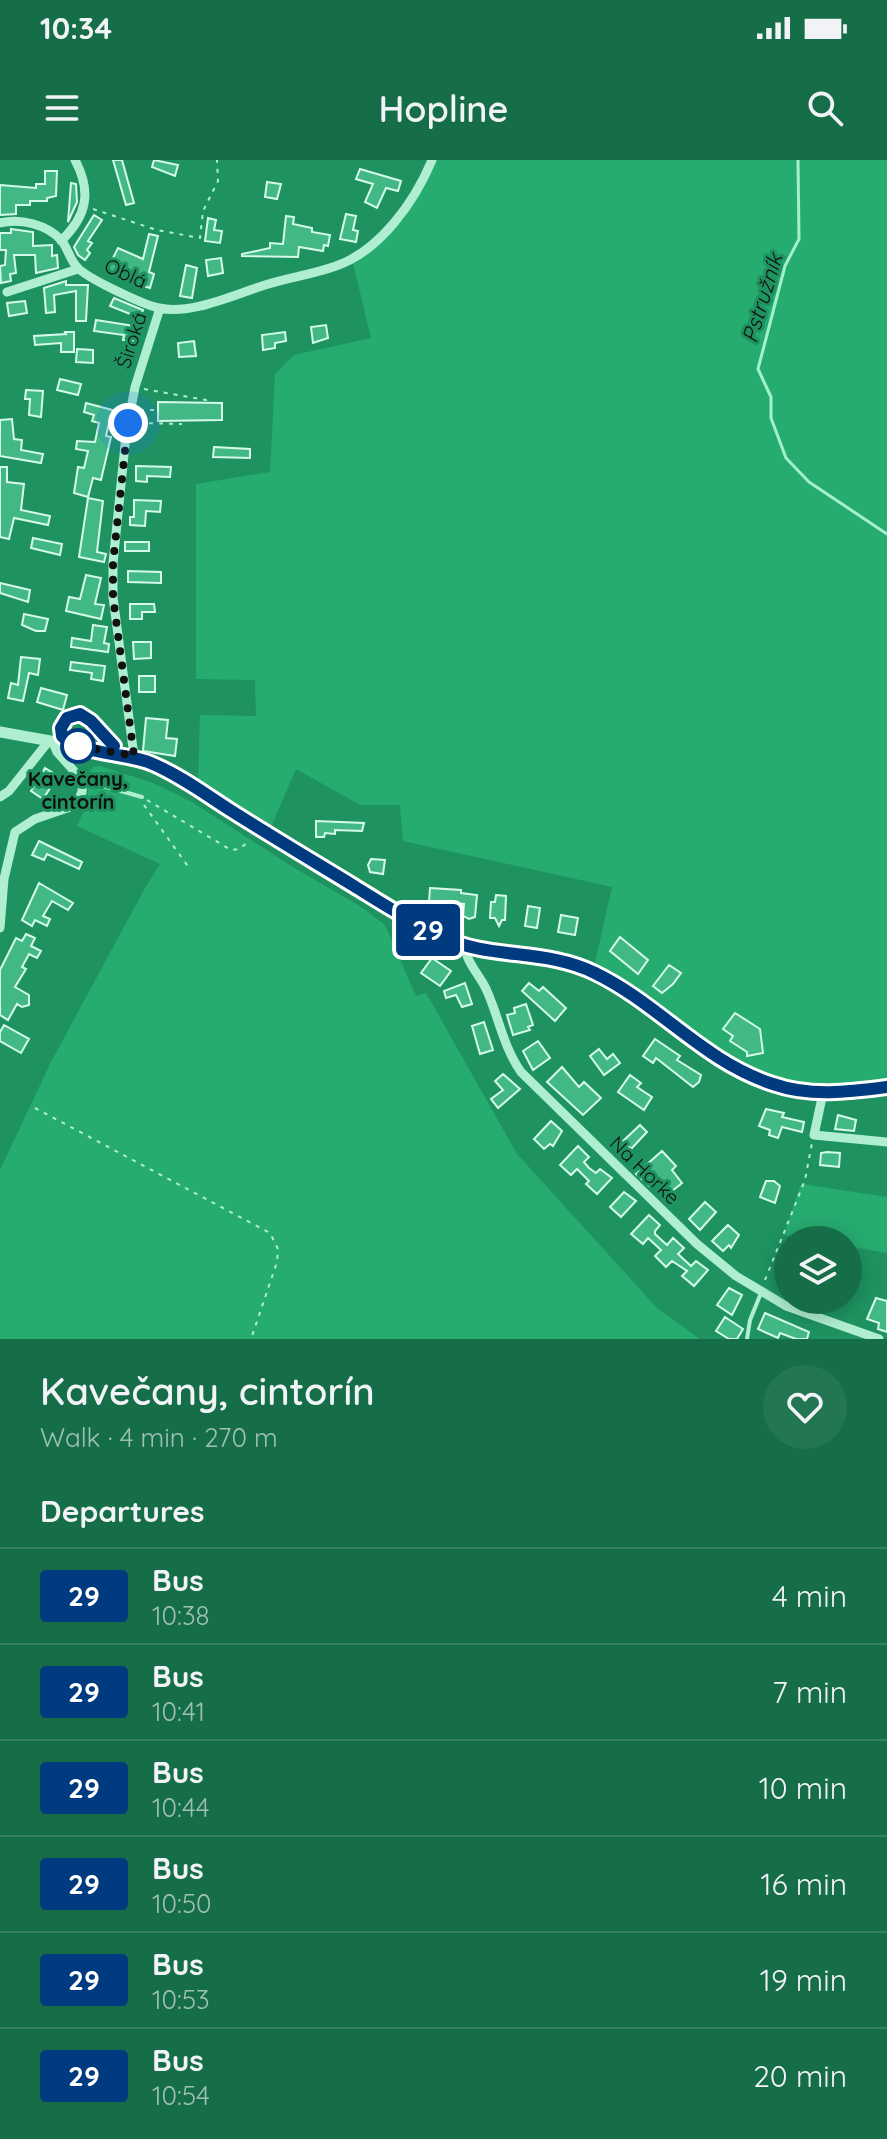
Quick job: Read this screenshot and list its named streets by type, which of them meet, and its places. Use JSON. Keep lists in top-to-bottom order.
{
  "streets": {
    "street": ["Oblá", "Široká", "Na Horke"]
  },
  "crossings": [
    ["Oblá", "Široká"]
  ],
  "water": ["Pstružník"],
  "places": ["Kavečany, cintorín"],
  "lines": ["bus line 29"],
  "page": {
    "status": "10:34",
    "header": "Hopline",
    "on_map": "29",
    "heading": [
      ["Kavečany, cintorín", "Walk · 4 min · 270 m"],
      "Departures"
    ],
    "list": [
      {
        "mark": "29",
        "name": "Bus",
        "note": "10:38",
        "value": "4 min"
      },
      {
        "mark": "29",
        "name": "Bus",
        "note": "10:41",
        "value": "7 min"
      },
      {
        "mark": "29",
        "name": "Bus",
        "note": "10:44",
        "value": "10 min"
      },
      {
        "mark": "29",
        "name": "Bus",
        "note": "10:50",
        "value": "16 min"
      },
      {
        "mark": "29",
        "name": "Bus",
        "note": "10:53",
        "value": "19 min"
      },
      {
        "mark": "29",
        "name": "Bus",
        "note": "10:54",
        "value": "20 min"
      }
    ]
  }
}
